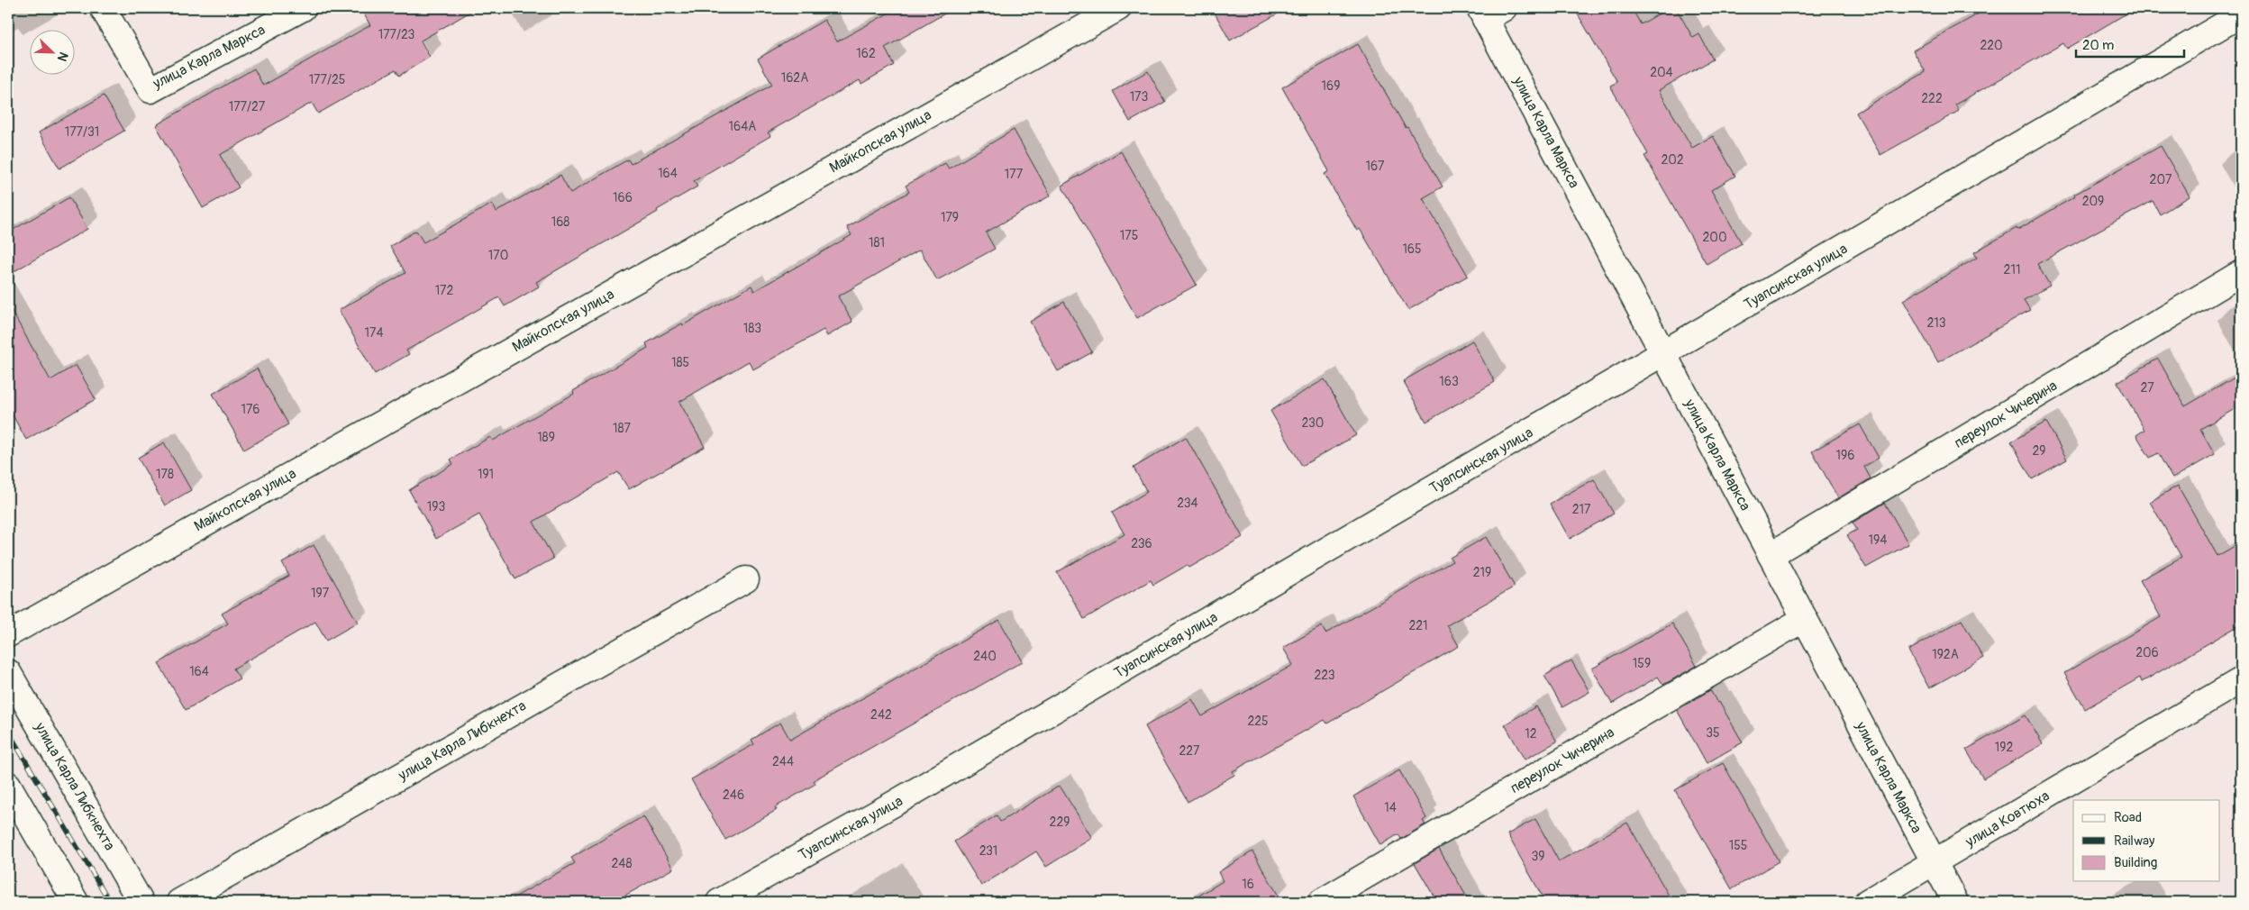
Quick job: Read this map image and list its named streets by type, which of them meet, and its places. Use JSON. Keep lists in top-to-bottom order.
{
  "streets": {
    "street": [
      "улица Карла Маркса",
      "Майкопская улица",
      "Туапсинская улица",
      "переулок Чичерина",
      "улица Карла Либкнехта",
      "улица Ковтюха"
    ]
  },
  "crossings": [
    ["улица Карла Маркса", "Туапсинская улица"],
    ["улица Карла Маркса", "переулок Чичерина"],
    ["улица Карла Маркса", "улица Ковтюха"]
  ],
  "house_numbers": [
    "177/23",
    "220",
    "162",
    "204",
    "162А",
    "177/25",
    "169",
    "173",
    "222",
    "177/27",
    "164А",
    "177/31",
    "202",
    "167",
    "164",
    "177",
    "207",
    "166",
    "209",
    "179",
    "168",
    "175",
    "200",
    "181",
    "165",
    "170",
    "211",
    "172",
    "213",
    "183",
    "174",
    "185",
    "163",
    "27",
    "176",
    "230",
    "187",
    "189",
    "29",
    "196",
    "178",
    "191",
    "234",
    "193",
    "217",
    "194",
    "236",
    "219",
    "197",
    "221",
    "206",
    "192А",
    "240",
    "159",
    "164",
    "223",
    "242",
    "225",
    "35",
    "12",
    "192",
    "227",
    "244",
    "246",
    "14",
    "229",
    "155",
    "231",
    "39",
    "248",
    "16"
  ],
  "legend": ["Road", "Railway", "Building"],
  "scale_bar": "20 m",
  "north": "bottom right"
}
